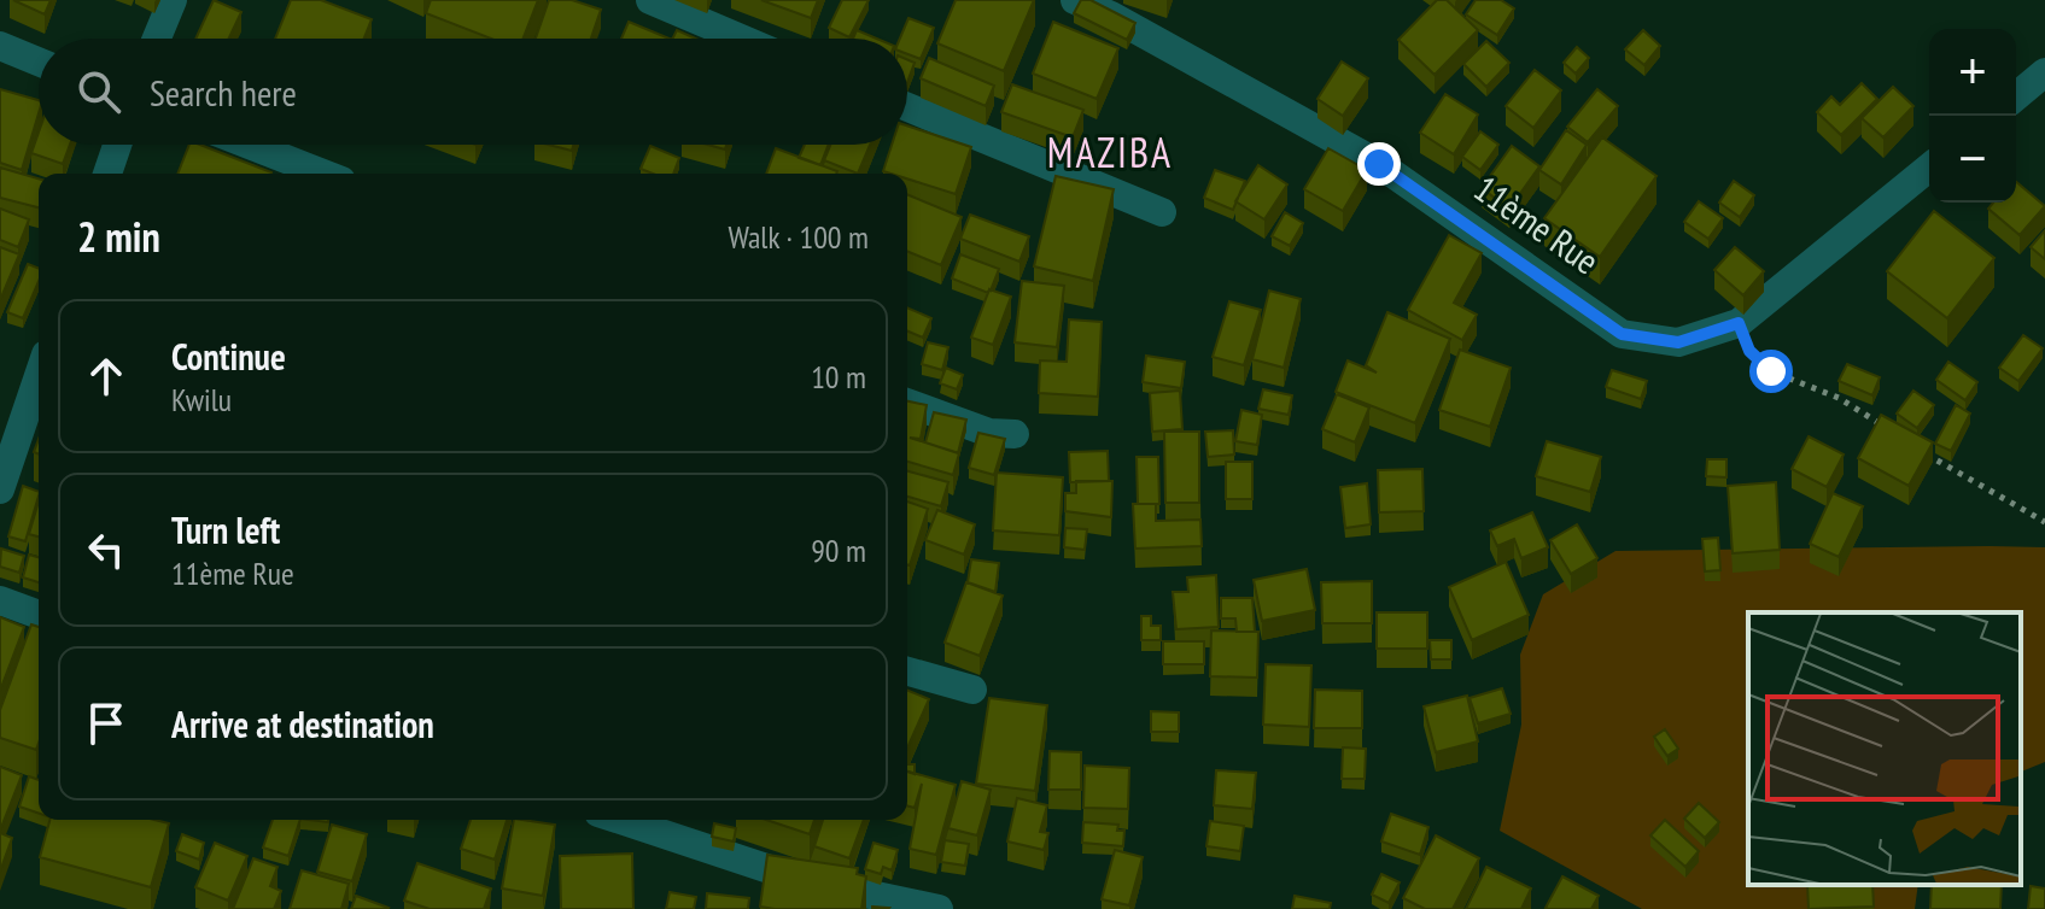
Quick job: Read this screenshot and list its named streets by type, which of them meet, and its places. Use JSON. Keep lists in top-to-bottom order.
{
  "streets": {
    "street": ["11ème Rue"]
  },
  "districts": ["MAZIBA"],
  "page": {
    "map_buttons": ["+", "−"],
    "search": "Search here",
    "heading": ["2 min", "Walk · 100 m"],
    "list": [
      ["Continue", "Kwilu", "10 m"],
      ["Turn left", "11ème Rue", "90 m"],
      "Arrive at destination"
    ]
  }
}
